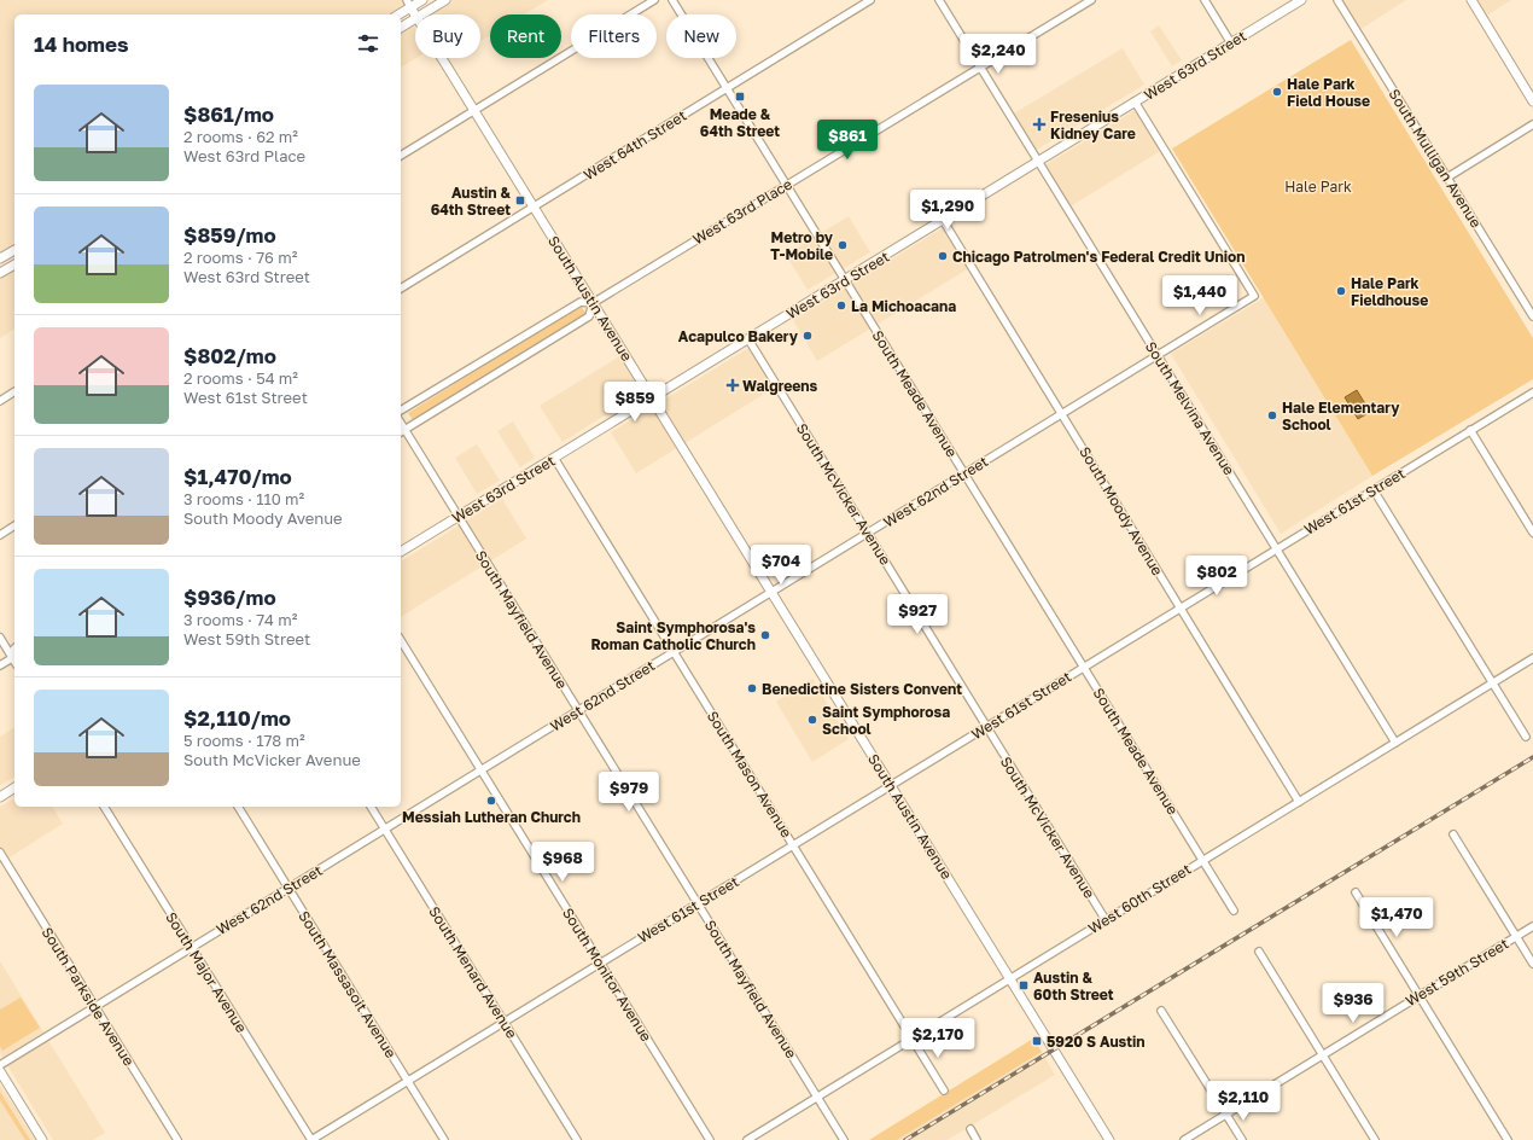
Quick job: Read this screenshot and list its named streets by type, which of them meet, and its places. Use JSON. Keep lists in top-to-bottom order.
{
  "streets": {
    "street": [
      "West 63rd Street",
      "West 64th Street",
      "South Mulligan Avenue",
      "West 63rd Place",
      "South Austin Avenue",
      "South Meade Avenue",
      "South Melvina Avenue",
      "West 62nd Street",
      "South McVicker Avenue",
      "West 61st Street",
      "South Moody Avenue",
      "South Mayfield Avenue",
      "South Mason Avenue",
      "West 60th Street",
      "South Major Avenue",
      "South Menard Avenue",
      "West 59th Street",
      "South Monitor Avenue",
      "South Massasoit Avenue",
      "South Parkside Avenue"
    ]
  },
  "crossings": [
    ["West 63rd Street", "South Austin Avenue"],
    ["West 63rd Street", "South Meade Avenue"],
    ["West 63rd Street", "South Melvina Avenue"],
    ["West 63rd Street", "West 62nd Street"],
    ["West 63rd Street", "South McVicker Avenue"],
    ["West 63rd Street", "South Moody Avenue"],
    ["West 63rd Street", "South Mayfield Avenue"],
    ["West 63rd Street", "South Mason Avenue"],
    ["West 64th Street", "South Austin Avenue"],
    ["West 64th Street", "South Meade Avenue"],
    ["West 63rd Place", "South Austin Avenue"],
    ["West 63rd Place", "South Meade Avenue"],
    ["West 63rd Place", "South Melvina Avenue"],
    ["West 63rd Place", "South Mayfield Avenue"],
    ["South Austin Avenue", "West 62nd Street"],
    ["South Austin Avenue", "West 61st Street"],
    ["South Austin Avenue", "West 60th Street"],
    ["South Meade Avenue", "West 62nd Street"],
    ["South Meade Avenue", "West 61st Street"],
    ["South Meade Avenue", "West 60th Street"],
    ["South Melvina Avenue", "West 62nd Street"],
    ["South Melvina Avenue", "West 61st Street"],
    ["South Melvina Avenue", "West 60th Street"],
    ["West 62nd Street", "South McVicker Avenue"],
    ["West 62nd Street", "South Moody Avenue"],
    ["West 62nd Street", "South Mayfield Avenue"],
    ["West 62nd Street", "South Mason Avenue"],
    ["West 62nd Street", "South Major Avenue"],
    ["West 62nd Street", "South Menard Avenue"],
    ["West 62nd Street", "South Monitor Avenue"],
    ["West 62nd Street", "South Massasoit Avenue"],
    ["West 62nd Street", "South Parkside Avenue"],
    ["South McVicker Avenue", "West 61st Street"],
    ["South McVicker Avenue", "West 60th Street"],
    ["West 61st Street", "South Moody Avenue"],
    ["West 61st Street", "South Mayfield Avenue"],
    ["West 61st Street", "South Mason Avenue"],
    ["West 61st Street", "South Major Avenue"],
    ["West 61st Street", "South Menard Avenue"],
    ["West 61st Street", "South Monitor Avenue"],
    ["West 61st Street", "South Massasoit Avenue"],
    ["South Moody Avenue", "West 60th Street"],
    ["South Mayfield Avenue", "West 60th Street"],
    ["South Mason Avenue", "West 60th Street"]
  ],
  "parks": ["Hale Park"],
  "places": {
    "other": [
      "Hale Park Field House",
      "Metro by T-Mobile",
      "Chicago Patrolmen's Federal Credit Union",
      "Hale Park Fieldhouse",
      "La Michoacana",
      "Acapulco Bakery",
      "Hale Elementary School",
      "Saint Symphorosa's Roman Catholic Church",
      "Benedictine Sisters Convent",
      "Saint Symphorosa School",
      "Messiah Lutheran Church"
    ],
    "transit": [
      "Meade & 64th Street",
      "Austin & 64th Street",
      "Austin & 60th Street",
      "5920 S Austin"
    ],
    "health": ["Fresenius Kidney Care", "Walgreens"]
  },
  "page": {
    "chip": [
      "Buy",
      "Rent",
      "Filters",
      "New"
    ],
    "heading": "14 homes",
    "price": [
      "$2,240",
      "$861",
      "$1,290",
      "$1,440",
      "$859",
      "$704",
      "$802",
      "$927",
      "$979",
      "$968",
      "$1,470",
      "$936",
      "$2,170",
      "$2,110"
    ],
    "list": [
      {
        "name": "$861/mo",
        "note": "2 rooms · 62 m² · West 63rd Place"
      },
      {
        "name": "$859/mo",
        "note": "2 rooms · 76 m² · West 63rd Street"
      },
      {
        "name": "$802/mo",
        "note": "2 rooms · 54 m² · West 61st Street"
      },
      {
        "name": "$1,470/mo",
        "note": "3 rooms · 110 m² · South Moody Avenue"
      },
      {
        "name": "$936/mo",
        "note": "3 rooms · 74 m² · West 59th Street"
      },
      {
        "name": "$2,110/mo",
        "note": "5 rooms · 178 m² · South McVicker Avenue"
      }
    ]
  }
}
